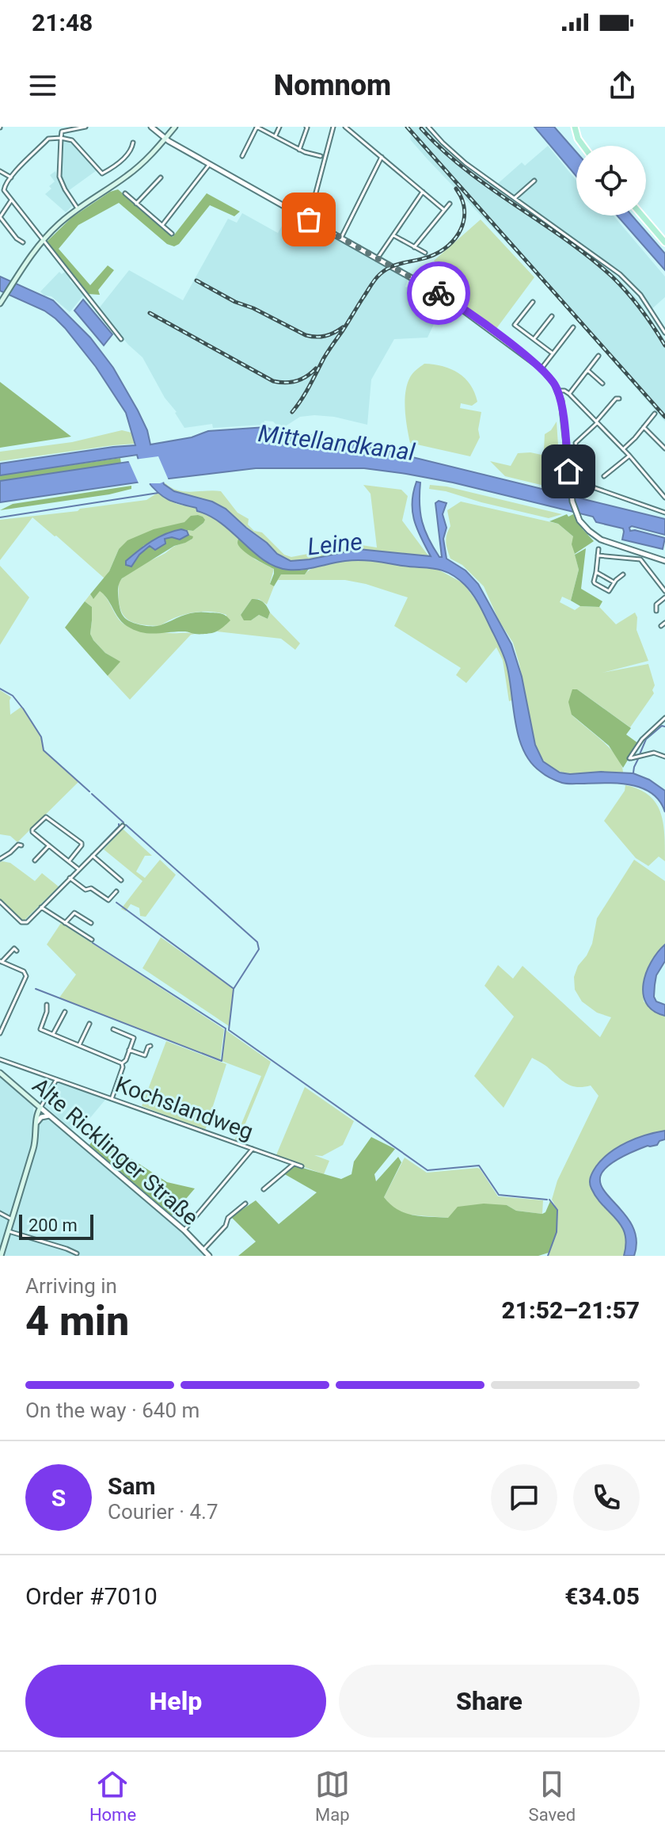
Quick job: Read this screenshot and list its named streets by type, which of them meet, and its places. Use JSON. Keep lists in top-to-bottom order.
{
  "streets": {
    "main road": ["Alte Ricklinger Straße"],
    "street": ["Kochslandweg"]
  },
  "water": ["Mittellandkanal", "Leine"],
  "scale_bar": "200 m",
  "page": {
    "status": "21:48",
    "header": "Nomnom",
    "scale": "200 m",
    "heading": ["4 min", "Arriving in", "21:52–21:57"],
    "panel": [
      "Sam",
      "Courier · 4.7",
      "Order #7010",
      "€34.05"
    ],
    "bar": "On the way · 640 m",
    "round": "S",
    "buttons": ["Help", "Share"],
    "tabs": ["Home", "Map", "Saved"]
  }
}
